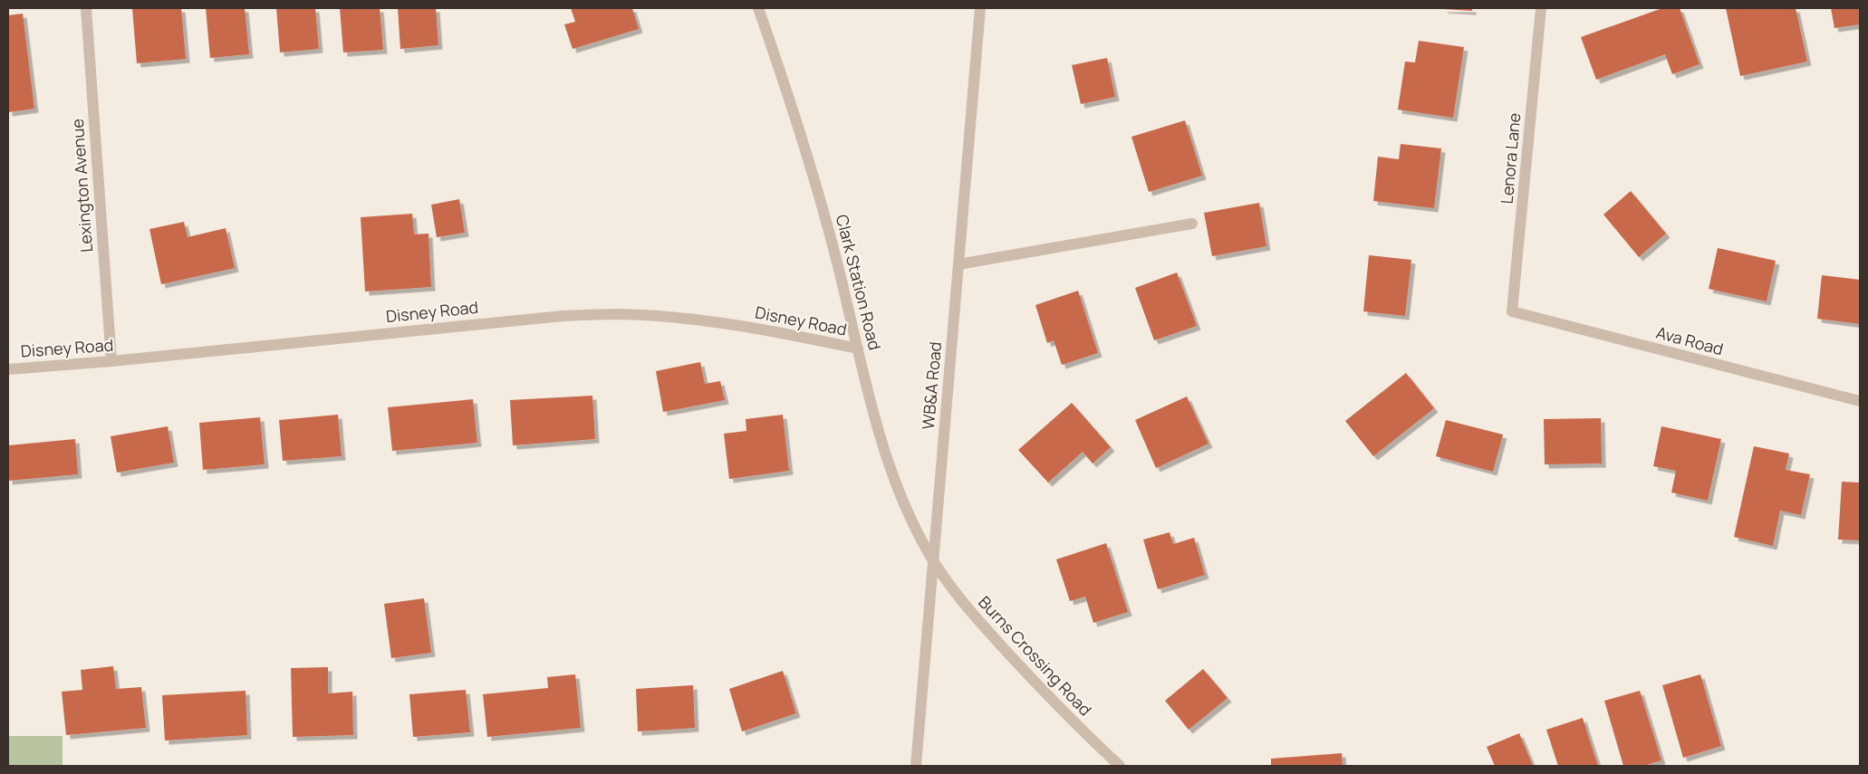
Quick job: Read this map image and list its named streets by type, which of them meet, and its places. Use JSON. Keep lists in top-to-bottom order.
{
  "streets": {
    "street": [
      "Lenora Lane",
      "Lexington Avenue",
      "Clark Station Road",
      "Disney Road",
      "Ava Road",
      "WB&A Road",
      "Burns Crossing Road"
    ]
  },
  "crossings": [
    ["Lenora Lane", "Ava Road"],
    ["Lexington Avenue", "Disney Road"],
    ["Clark Station Road", "Disney Road"],
    ["Clark Station Road", "WB&A Road"],
    ["Clark Station Road", "Burns Crossing Road"],
    ["WB&A Road", "Burns Crossing Road"]
  ]
}
